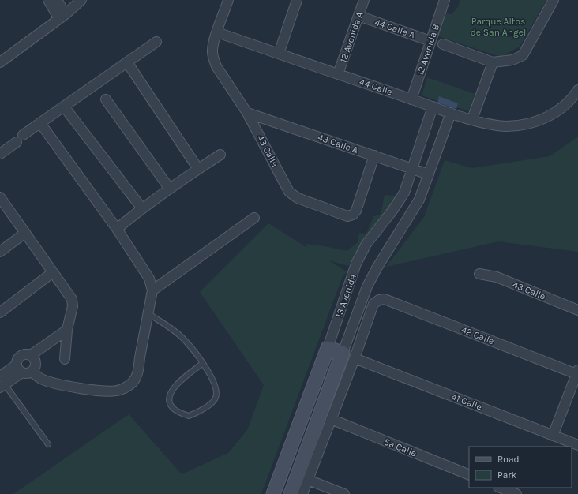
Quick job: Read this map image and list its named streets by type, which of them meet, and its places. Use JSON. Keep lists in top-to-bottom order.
{
  "streets": {
    "street": [
      "44 Calle A",
      "12 Avenida A",
      "12 Avenida B",
      "44 Calle",
      "43 Calle A",
      "43 Calle",
      "13 Avenida",
      "42 Calle",
      "41 Calle",
      "5a Calle"
    ]
  },
  "crossings": [
    ["44 Calle A", "12 Avenida A"],
    ["44 Calle A", "12 Avenida B"],
    ["12 Avenida A", "44 Calle"],
    ["12 Avenida B", "44 Calle"],
    ["44 Calle", "43 Calle"],
    ["44 Calle", "13 Avenida"],
    ["43 Calle A", "43 Calle"],
    ["43 Calle A", "13 Avenida"],
    ["42 Calle", "41 Calle"]
  ],
  "parks": ["Parque Altos de San Angel"],
  "legend": ["Road", "Park"]
}
